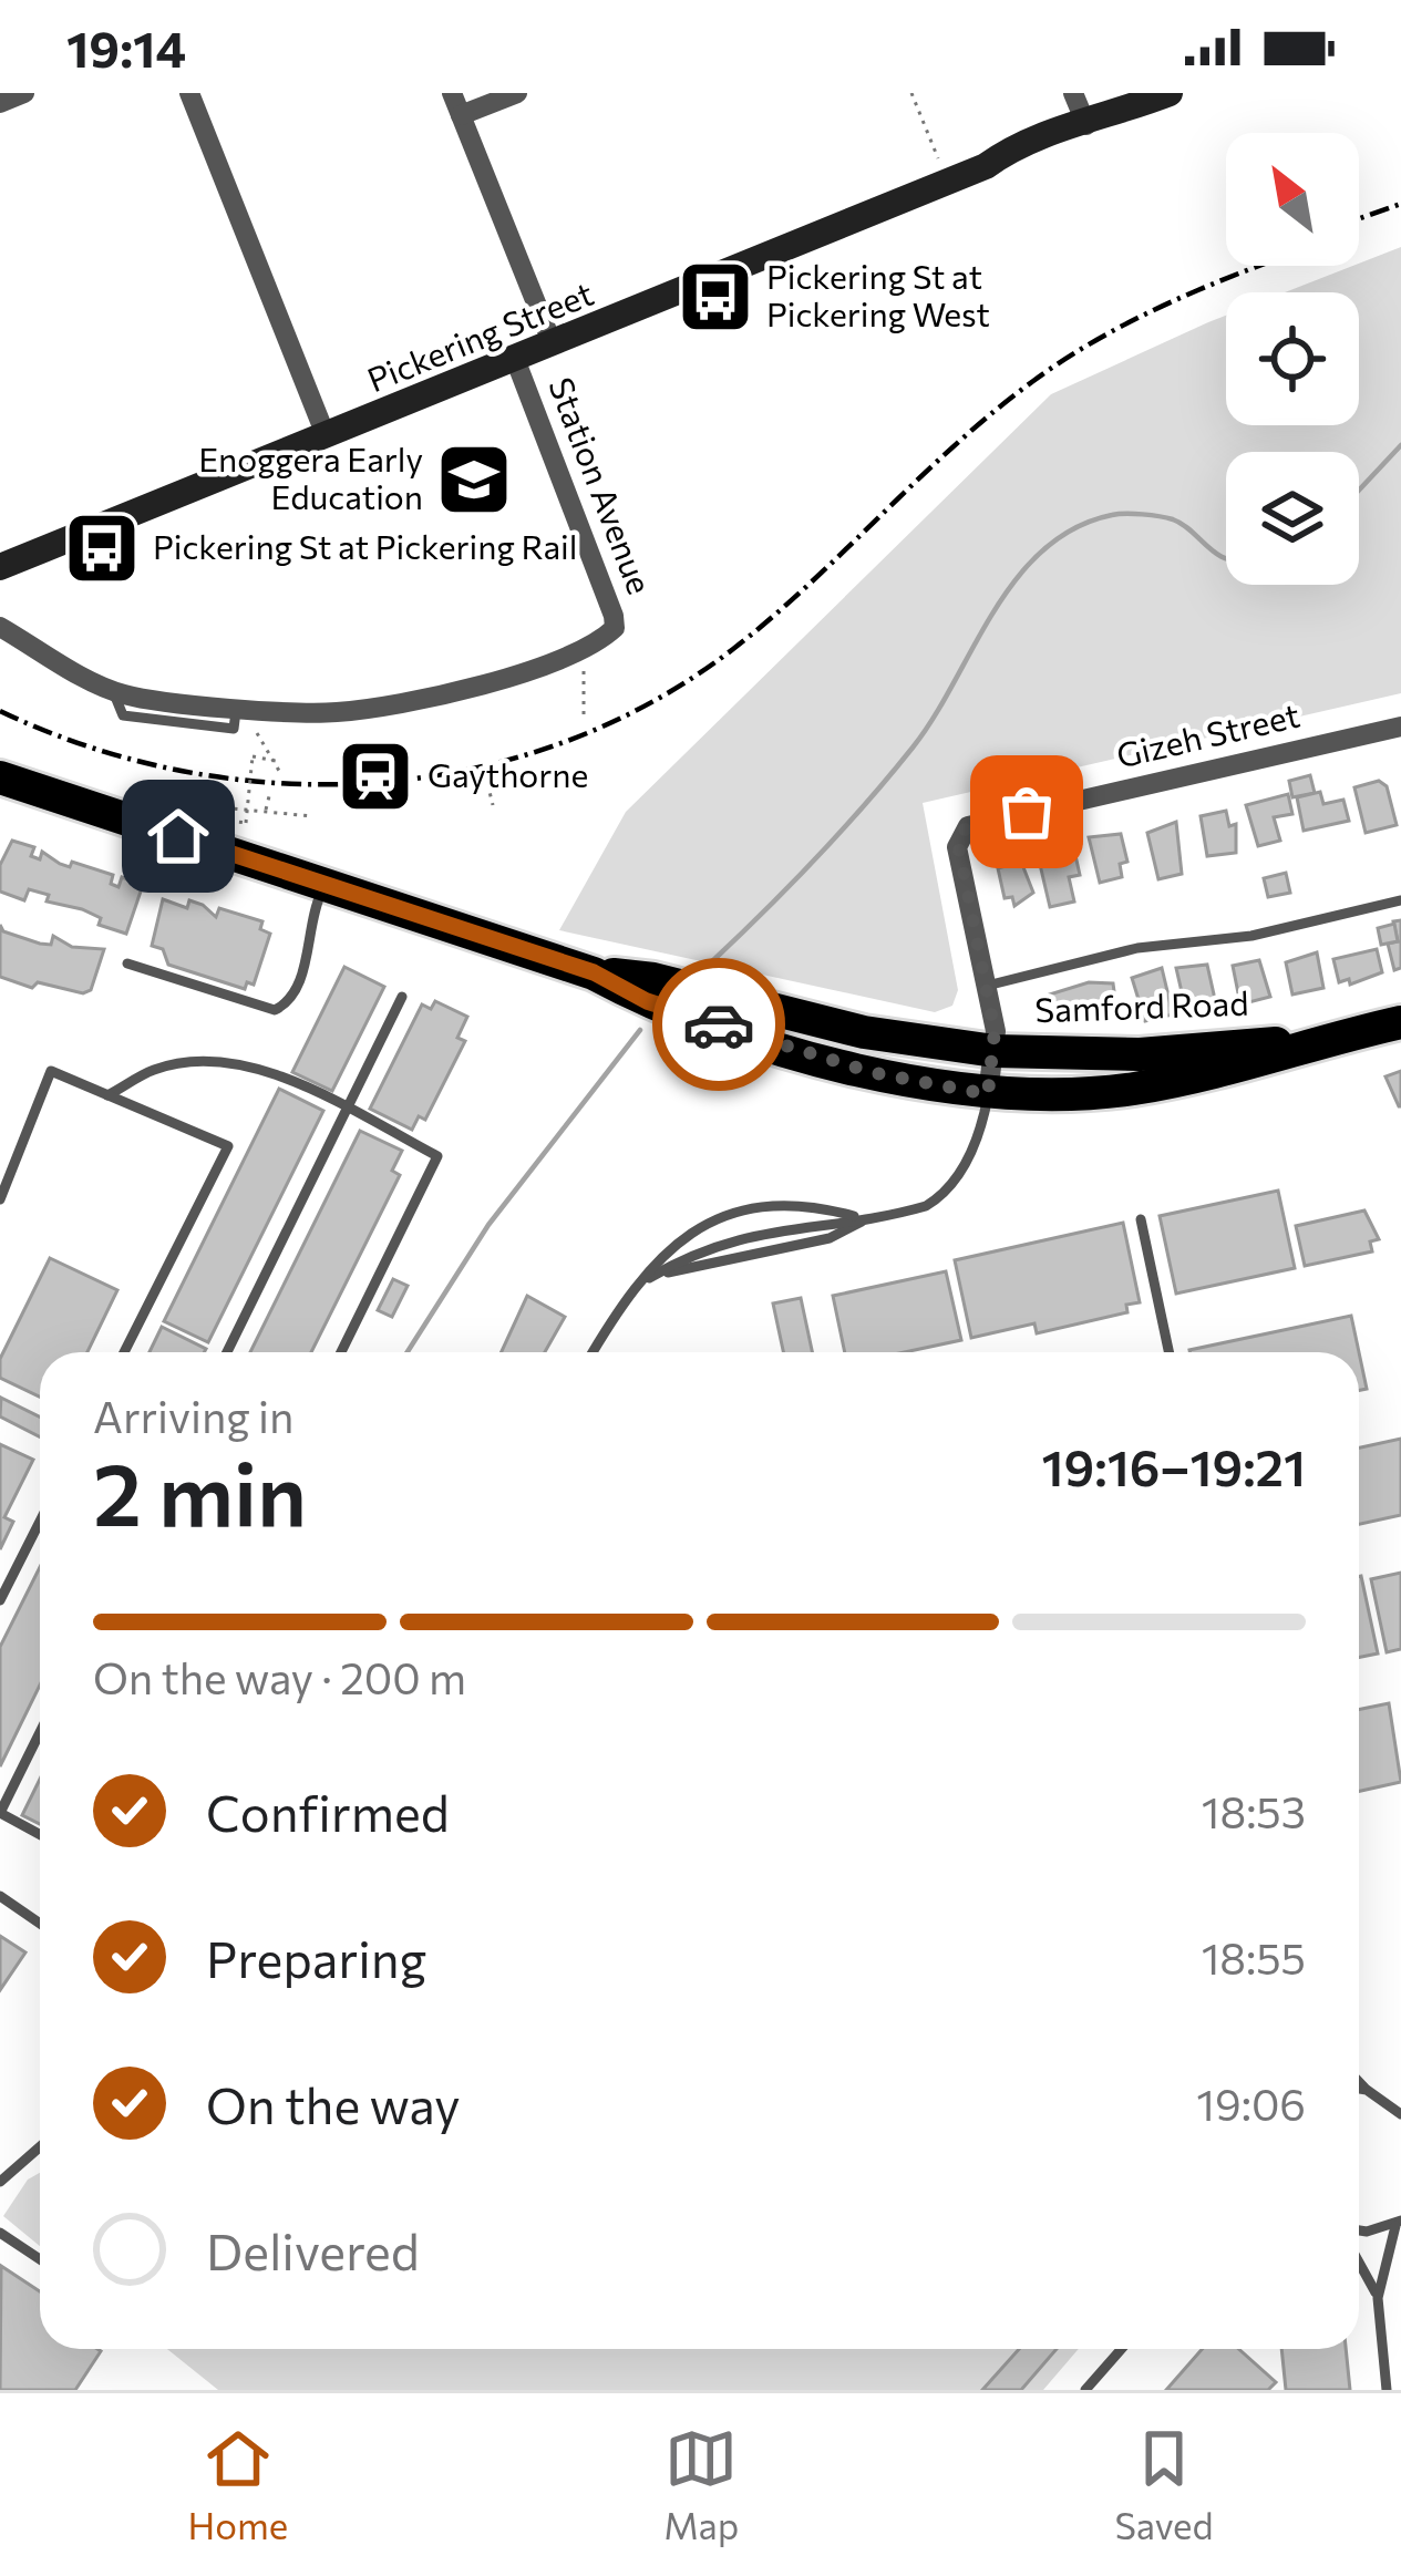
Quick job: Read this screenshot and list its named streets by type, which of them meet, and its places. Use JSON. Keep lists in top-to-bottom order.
{
  "streets": {
    "main road": ["Pickering Street", "Samford Road"],
    "street": ["Station Avenue", "Gizeh Street"]
  },
  "crossings": [
    ["Pickering Street", "Station Avenue"]
  ],
  "places": {
    "bus stop": ["Pickering St at Pickering West", "Pickering St at Pickering Rail"],
    "school or university": ["Enoggera Early Education"],
    "station": ["Gaythorne"]
  },
  "north": "top left",
  "page": {
    "status": "19:14",
    "heading": ["2 min", "Arriving in", "19:16–19:21"],
    "bar": "On the way · 200 m",
    "list": [
      ["Confirmed", "18:53"],
      ["Preparing", "18:55"],
      ["On the way", "19:06"],
      "Delivered"
    ],
    "tabs": ["Home", "Map", "Saved"]
  }
}
